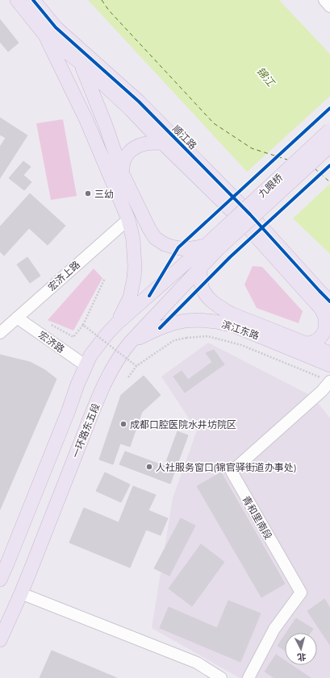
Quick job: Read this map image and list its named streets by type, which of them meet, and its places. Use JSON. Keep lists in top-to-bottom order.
{
  "streets": {
    "main road": [
      "顺江路",
      "九眼桥",
      "滨江东路",
      "一环路东五段"
    ],
    "street": ["宏济上路", "宏济路", "青和里南段"]
  },
  "crossings": [
    ["九眼桥", "一环路东五段"],
    ["宏济上路", "宏济路"],
    ["滨江东路", "一环路东五段"]
  ],
  "water": ["锦江"],
  "places": ["三幼", "成都口腔医院水井坊院区", "人社服务窗口(锦官驿街道办事处)"],
  "north": "bottom"
}
